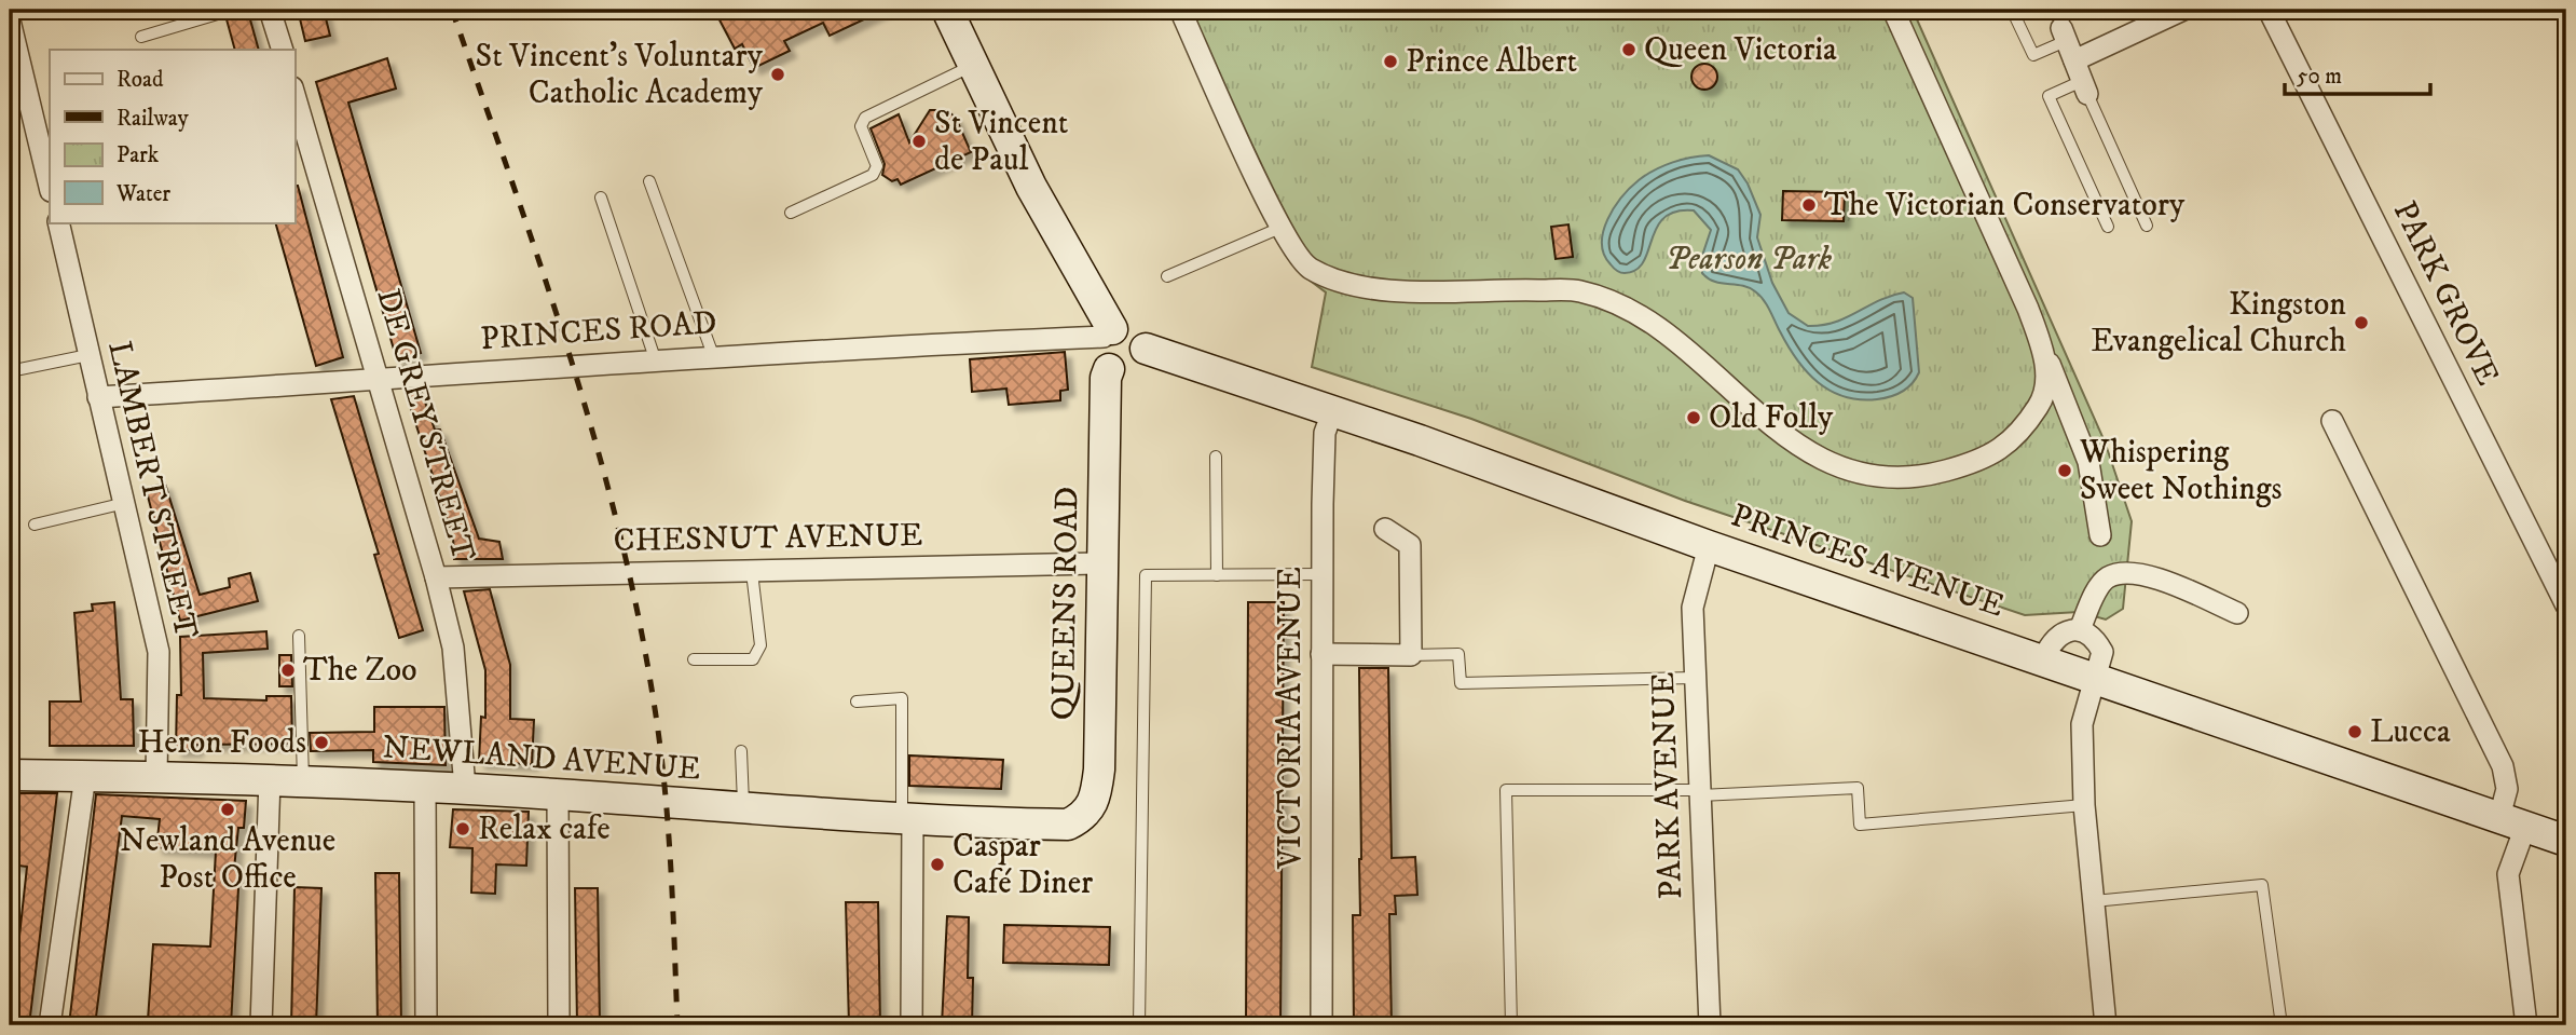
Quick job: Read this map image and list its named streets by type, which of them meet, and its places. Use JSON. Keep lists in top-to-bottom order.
{
  "streets": {
    "street": [
      "PARK GROVE",
      "PRINCES ROAD",
      "DE GREY STREET",
      "LAMBERT STREET",
      "CHESNUT AVENUE",
      "PRINCES AVENUE",
      "QUEENS ROAD",
      "VICTORIA AVENUE",
      "NEWLAND AVENUE",
      "PARK AVENUE"
    ]
  },
  "crossings": [
    ["PRINCES ROAD", "DE GREY STREET"],
    ["PRINCES ROAD", "LAMBERT STREET"],
    ["PRINCES ROAD", "PRINCES AVENUE"],
    ["PRINCES ROAD", "QUEENS ROAD"],
    ["DE GREY STREET", "CHESNUT AVENUE"],
    ["DE GREY STREET", "NEWLAND AVENUE"],
    ["LAMBERT STREET", "NEWLAND AVENUE"],
    ["CHESNUT AVENUE", "QUEENS ROAD"],
    ["PRINCES AVENUE", "QUEENS ROAD"],
    ["PRINCES AVENUE", "VICTORIA AVENUE"],
    ["PRINCES AVENUE", "PARK AVENUE"],
    ["QUEENS ROAD", "NEWLAND AVENUE"]
  ],
  "parks": ["Pearson Park"],
  "places": [
    "Queen Victoria",
    "Prince Albert",
    "St Vincent's Voluntary Catholic Academy",
    "St Vincent de Paul",
    "The Victorian Conservatory",
    "Kingston Evangelical Church",
    "Old Folly",
    "Whispering Sweet Nothings",
    "The Zoo",
    "Lucca",
    "Heron Foods",
    "Newland Avenue Post Office",
    "Relax cafe",
    "Caspar Café Diner"
  ],
  "legend": [
    "Road",
    "Railway",
    "Park",
    "Water"
  ],
  "scale_bar": "50 m"
}
